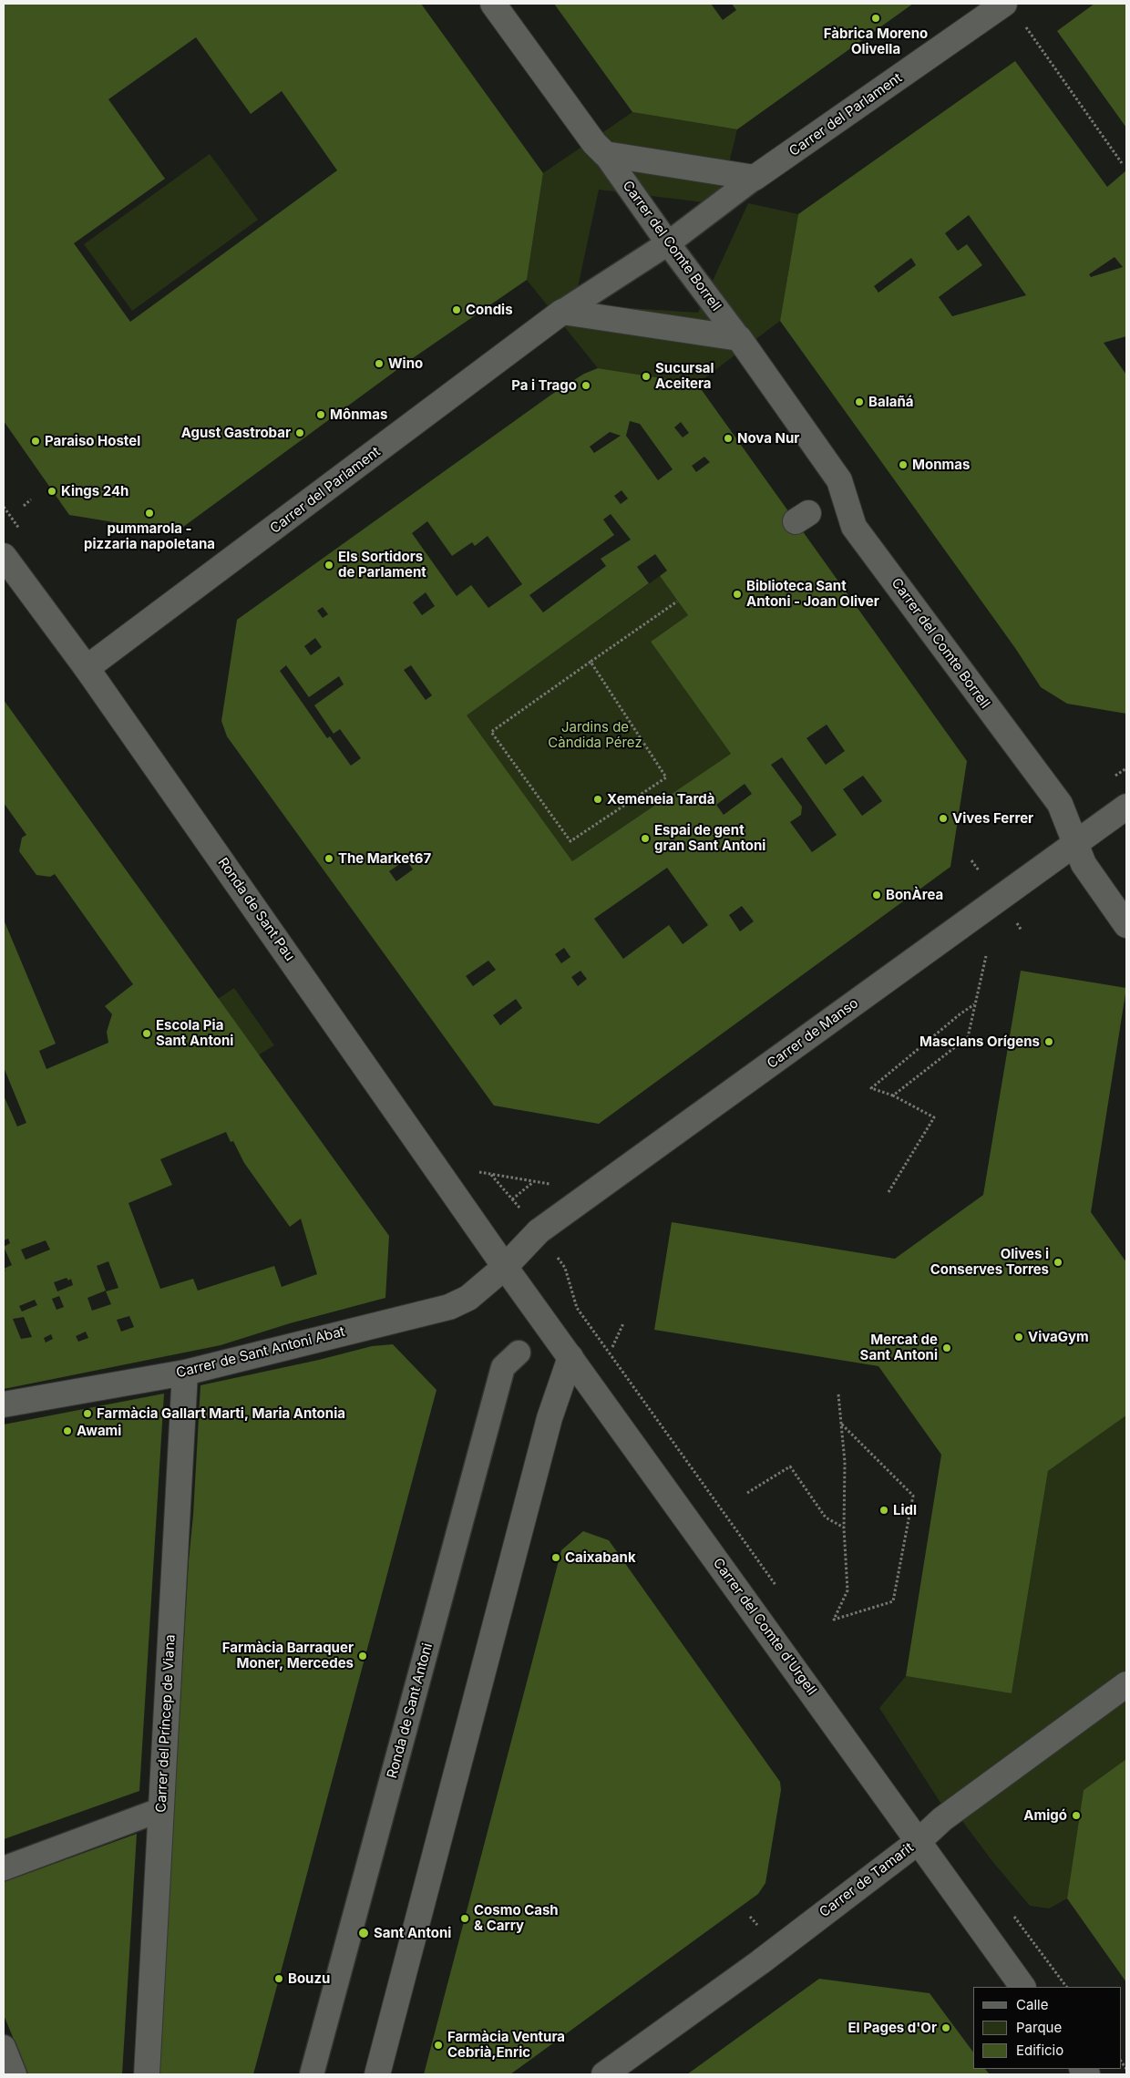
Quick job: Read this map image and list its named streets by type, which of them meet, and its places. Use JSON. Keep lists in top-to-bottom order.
{
  "streets": {
    "street": [
      "Carrer del Parlament",
      "Carrer del Comte Borrell",
      "Ronda de Sant Pau",
      "Carrer de Manso",
      "Carrer de Sant Antoni Abat",
      "Carrer del Comte d'Urgell",
      "Ronda de Sant Antoni",
      "Carrer del Príncep de Viana",
      "Carrer de Tamarit"
    ]
  },
  "crossings": [
    ["Carrer del Parlament", "Carrer del Comte Borrell"],
    ["Carrer del Parlament", "Ronda de Sant Pau"],
    ["Carrer del Comte Borrell", "Carrer de Manso"],
    ["Ronda de Sant Pau", "Carrer de Manso"],
    ["Ronda de Sant Pau", "Carrer de Sant Antoni Abat"],
    ["Ronda de Sant Pau", "Carrer del Comte d'Urgell"],
    ["Carrer de Manso", "Carrer de Sant Antoni Abat"],
    ["Carrer de Manso", "Carrer del Comte d'Urgell"],
    ["Carrer de Sant Antoni Abat", "Carrer del Comte d'Urgell"],
    ["Carrer de Sant Antoni Abat", "Carrer del Príncep de Viana"],
    ["Carrer del Comte d'Urgell", "Carrer de Tamarit"]
  ],
  "parks": ["Jardins de Càndida Pérez"],
  "places": [
    "Fàbrica Moreno Olivella",
    "Condis",
    "Wino",
    "Sucursal Aceitera",
    "Pa i Trago",
    "Balañá",
    "Mônmas",
    "Agust Gastrobar",
    "Nova Nur",
    "Paraiso Hostel",
    "Monmas",
    "Kings 24h",
    "pummarola - pizzaria napoletana",
    "Els Sortidors de Parlament",
    "Biblioteca Sant Antoni - Joan Oliver",
    "Xemeneia Tardà",
    "Vives Ferrer",
    "Espai de gent gran Sant Antoni",
    "The Market67",
    "BonÀrea",
    "Escola Pia Sant Antoni",
    "Masclans Orígens",
    "Olives i Conserves Torres",
    "VivaGym",
    "Mercat de Sant Antoni",
    "Farmàcia Gallart Marti, Maria Antonia",
    "Awami",
    "Lidl",
    "Caixabank",
    "Farmàcia Barraquer Moner, Mercedes",
    "Amigó",
    "Cosmo Cash & Carry",
    "Sant Antoni",
    "Bouzu",
    "El Pages d'Or",
    "Farmàcia Ventura Cebrià,Enric"
  ],
  "legend": ["Calle", "Parque", "Edificio"]
}
